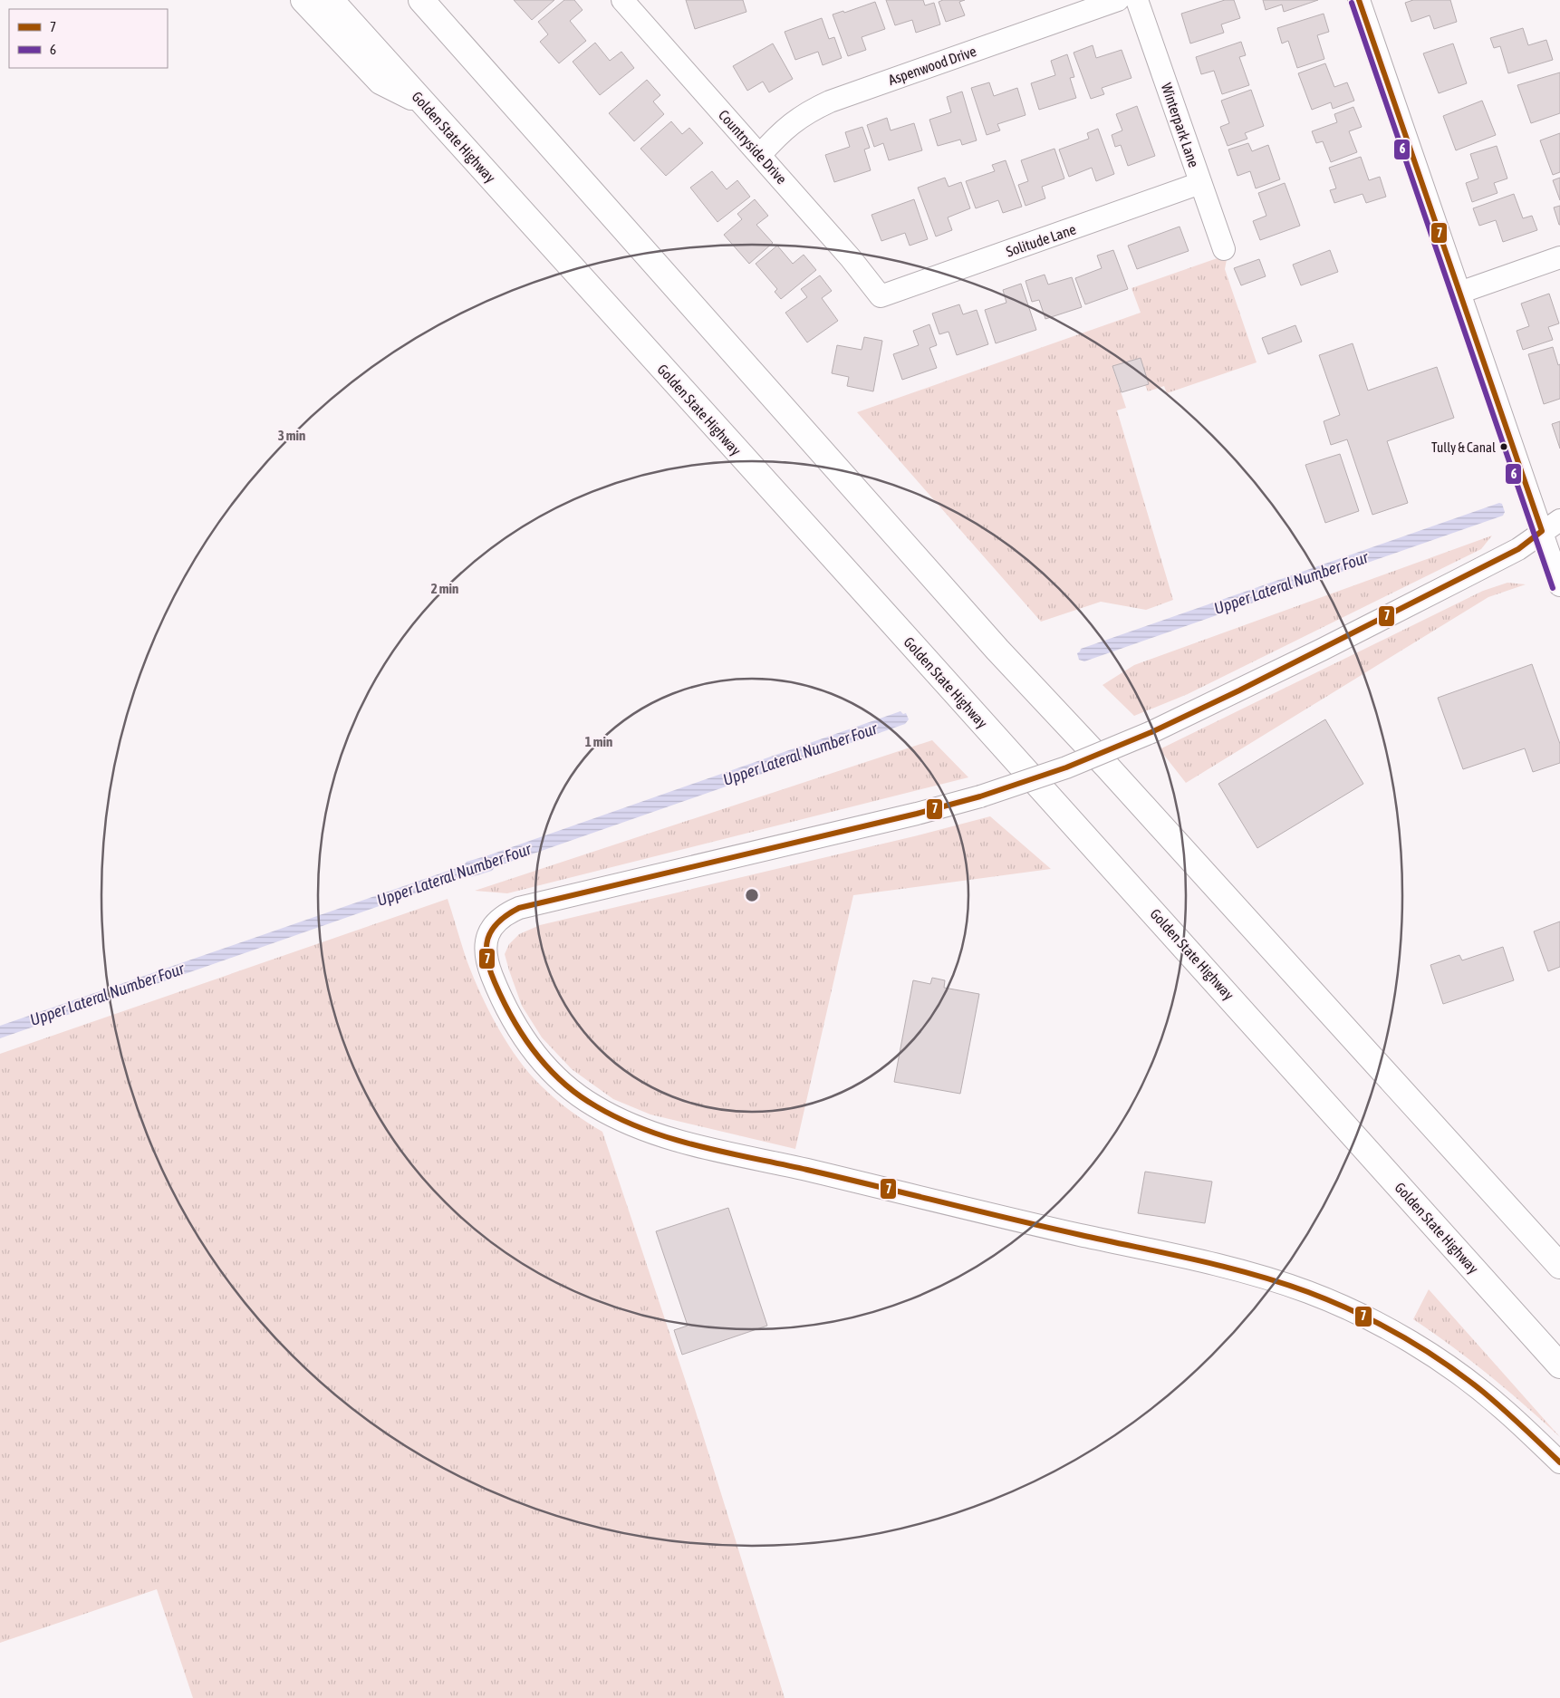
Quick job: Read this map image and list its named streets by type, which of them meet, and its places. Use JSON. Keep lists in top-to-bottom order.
{
  "streets": {
    "highway": ["Golden State Highway"],
    "street": [
      "Aspenwood Drive",
      "Winterpark Lane",
      "Countryside Drive",
      "Solitude Lane"
    ]
  },
  "crossings": [
    ["Aspenwood Drive", "Countryside Drive"],
    ["Winterpark Lane", "Solitude Lane"],
    ["Countryside Drive", "Solitude Lane"]
  ],
  "water": ["Upper Lateral Number Four"],
  "places": ["Tully & Canal"],
  "lines": ["transit line 7", "transit line 6"],
  "legend": ["7", "6"],
  "rings": ["3 min", "2 min", "1 min"]
}
